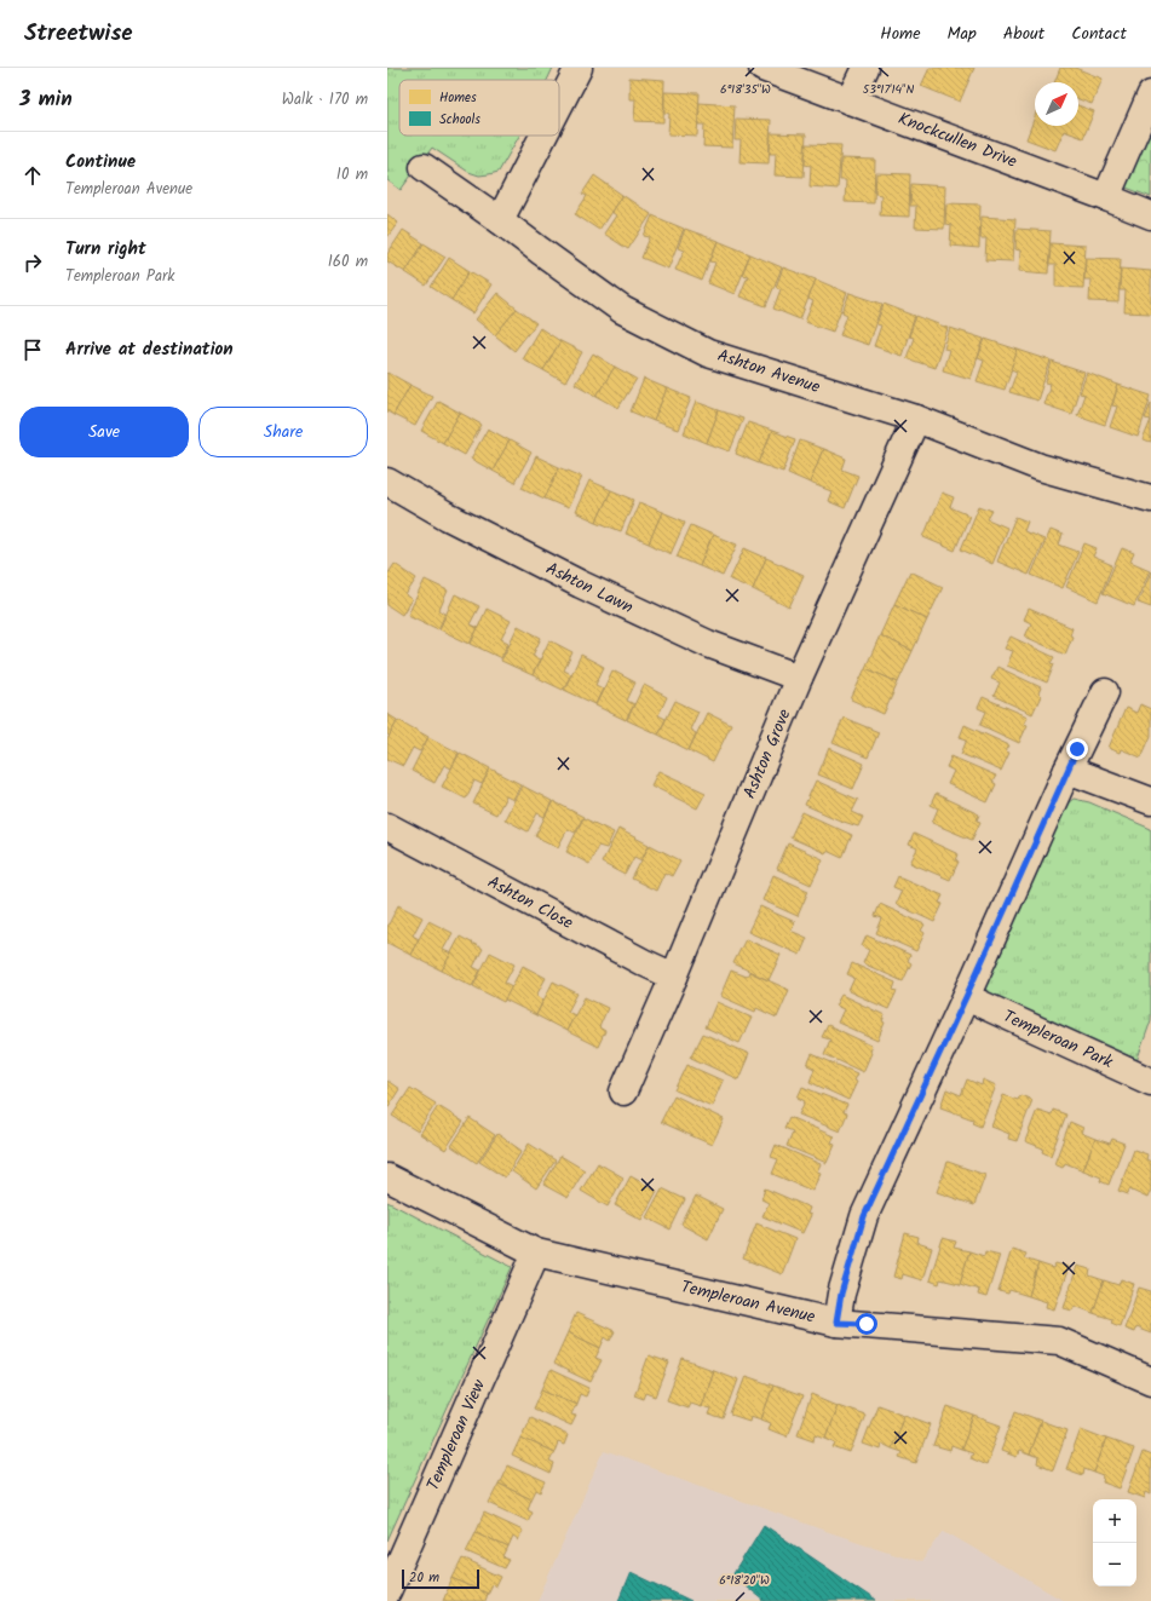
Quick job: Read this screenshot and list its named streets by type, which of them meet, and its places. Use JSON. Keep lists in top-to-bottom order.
{
  "streets": {
    "street": [
      "Knockcullen Drive",
      "Ashton Avenue",
      "Ashton Lawn",
      "Ashton Grove",
      "Ashton Close",
      "Templeroan Park",
      "Templeroan Avenue",
      "Templeroan View"
    ]
  },
  "crossings": [
    ["Ashton Avenue", "Ashton Grove"],
    ["Ashton Lawn", "Ashton Grove"],
    ["Ashton Grove", "Ashton Close"],
    ["Templeroan Avenue", "Templeroan View"]
  ],
  "legend": ["Homes", "Schools"],
  "scale_bar": "20 m",
  "north": "top right",
  "page": {
    "header": "Streetwise",
    "nav": [
      "Home",
      "Map",
      "About",
      "Contact"
    ],
    "heading": ["3 min", "Walk · 170 m"],
    "list": [
      ["Continue", "Templeroan Avenue", "10 m"],
      ["Turn right", "Templeroan Park", "160 m"],
      "Arrive at destination"
    ],
    "buttons": ["Save", "Share"],
    "map_buttons": ["+", "−"],
    "scale": "20 m"
  },
  "coordinates": ["6°18'35\"W", "53°17'14\"N", "6°18'20\"W"]
}
